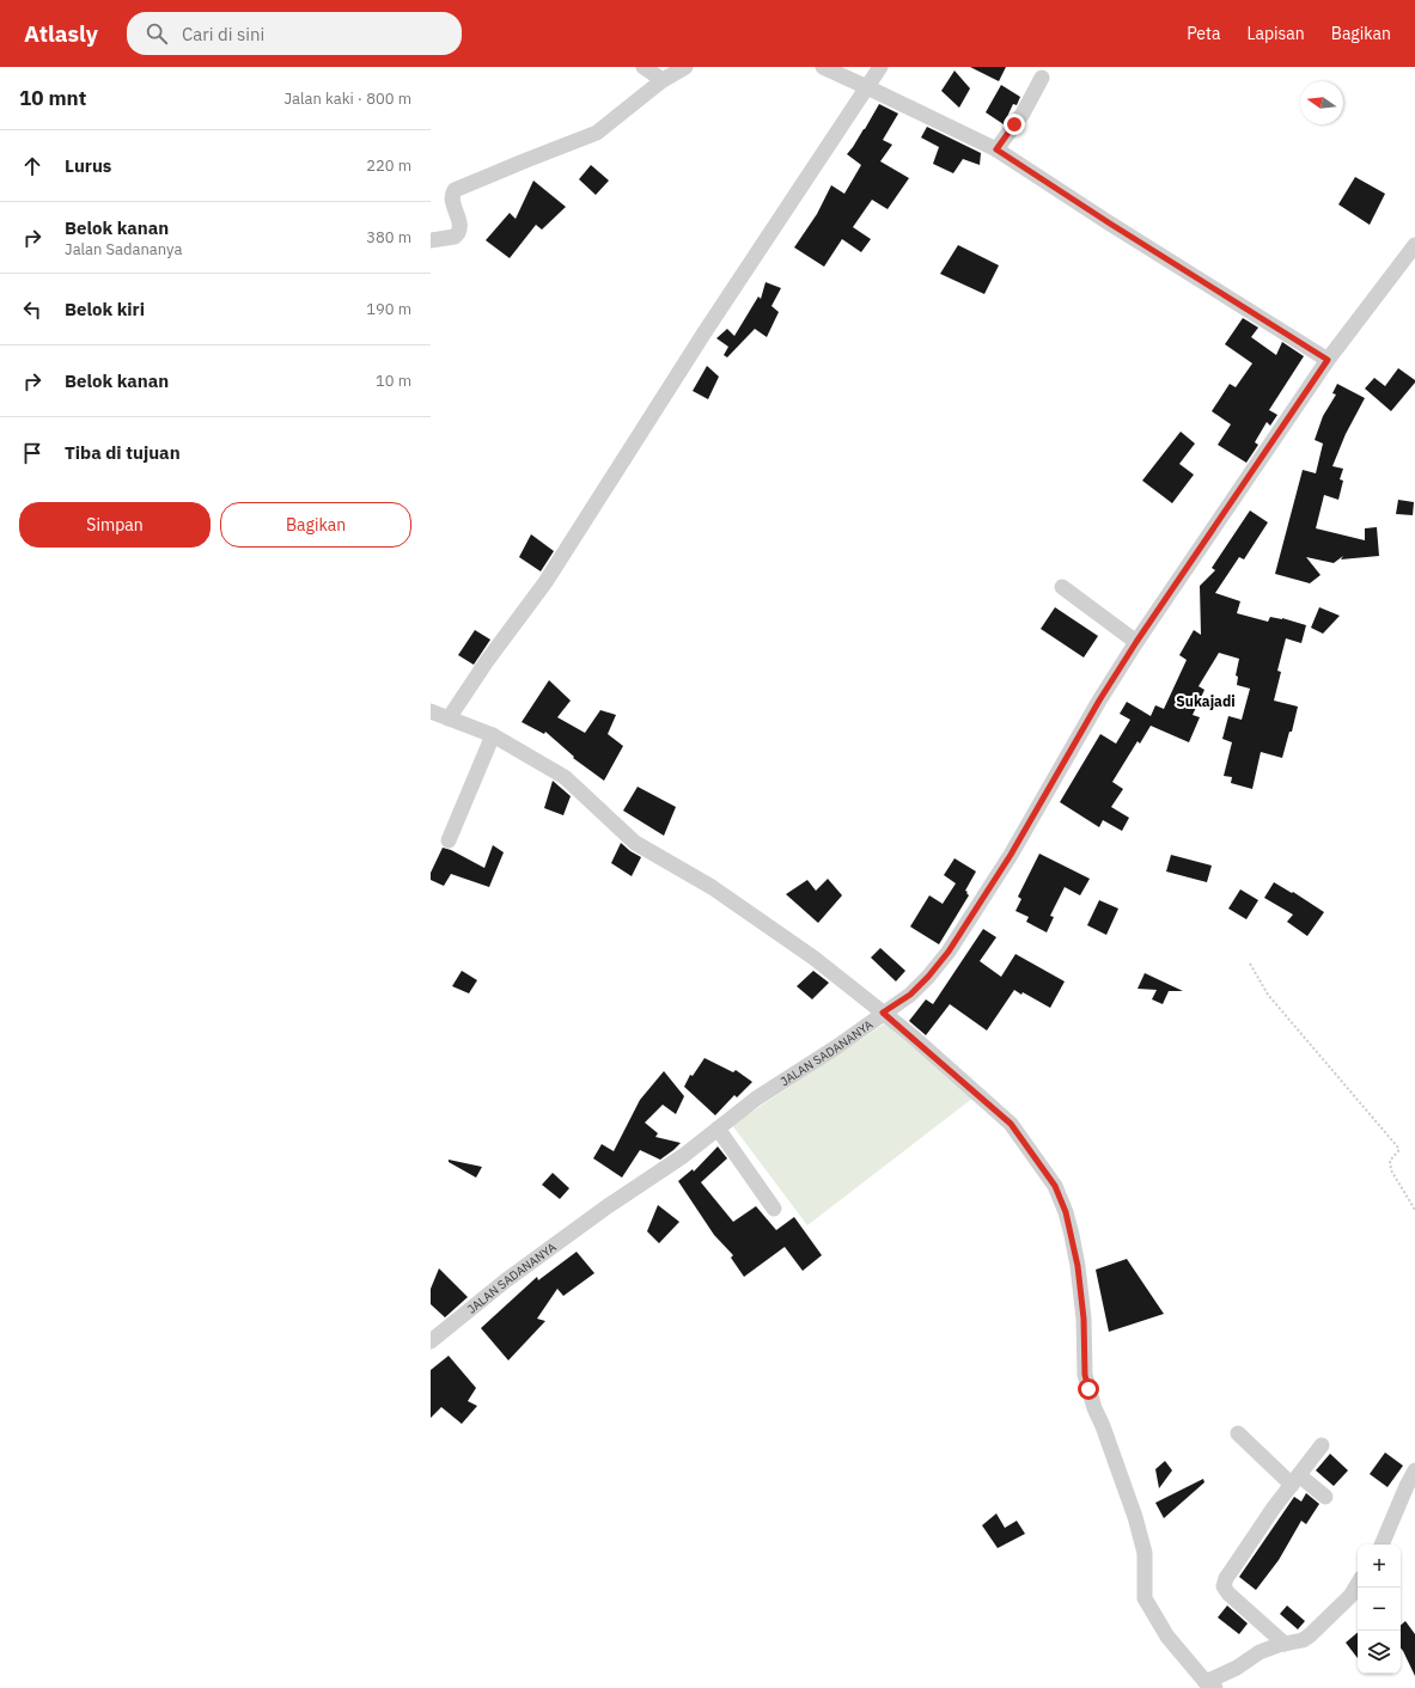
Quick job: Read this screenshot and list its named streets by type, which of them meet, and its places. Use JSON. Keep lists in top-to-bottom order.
{
  "streets": {
    "street": ["JALAN SADANANYA"]
  },
  "districts": ["Sukajadi"],
  "north": "left",
  "page": {
    "header": "Atlasly",
    "search": "Cari di sini",
    "nav": ["Peta", "Lapisan", "Bagikan"],
    "heading": ["10 mnt", "Jalan kaki · 800 m"],
    "list": [
      ["Lurus", "220 m"],
      ["Belok kanan", "Jalan Sadananya", "380 m"],
      ["Belok kiri", "190 m"],
      ["Belok kanan", "10 m"],
      "Tiba di tujuan"
    ],
    "buttons": ["Simpan", "Bagikan"],
    "map_buttons": ["+", "−"]
  }
}
